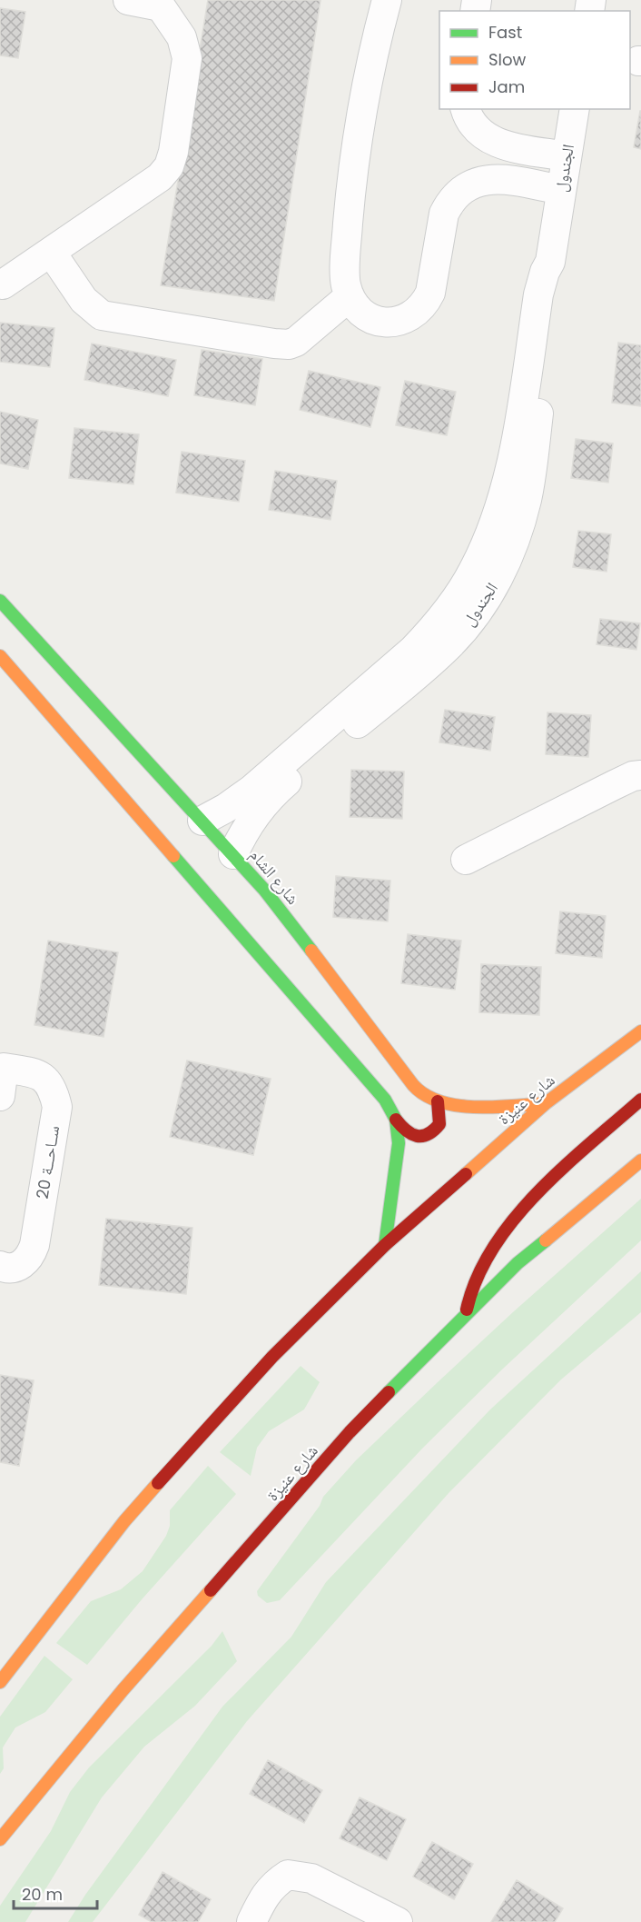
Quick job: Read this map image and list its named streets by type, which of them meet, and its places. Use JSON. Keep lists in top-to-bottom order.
{
  "streets": {
    "main road": ["شارع الشام", "شارع عنيزة"],
    "street": ["الجندول", "ســاحـــة 20"]
  },
  "crossings": [
    ["الجندول", "شارع الشام"],
    ["شارع الشام", "شارع عنيزة"]
  ],
  "legend": ["Fast", "Slow", "Jam"],
  "scale_bar": "20 m"
}
